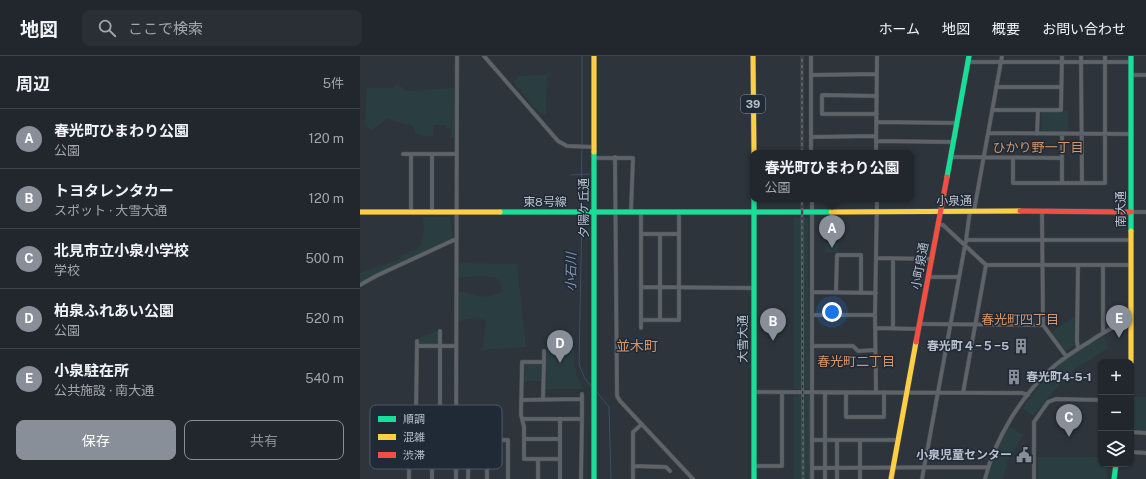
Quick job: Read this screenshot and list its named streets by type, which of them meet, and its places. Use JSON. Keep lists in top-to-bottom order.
{
  "streets": {
    "main road": [
      "39",
      "小泉通",
      "東8号線",
      "夕陽ケ丘通",
      "南大通",
      "小町泉通",
      "大雪大通"
    ]
  },
  "crossings": [
    ["小泉通", "東8号線"],
    ["小泉通", "南大通"],
    ["小泉通", "小町泉通"],
    ["小泉通", "大雪大通"],
    ["東8号線", "夕陽ケ丘通"],
    ["東8号線", "大雪大通"]
  ],
  "districts": [
    "ひかり野一丁目",
    "春光町四丁目",
    "並木町",
    "春光町二丁目"
  ],
  "water": ["小石川"],
  "places": {
    "building": ["春光町４−５−5", "春光町4-5-1"],
    "public building": ["小泉児童センター"]
  },
  "legend": ["順調", "混雑", "渋滞"],
  "page": {
    "header": "地図",
    "search": "ここで検索",
    "nav": [
      "ホーム",
      "地図",
      "概要",
      "お問い合わせ"
    ],
    "heading": ["周辺", "5件"],
    "list": [
      {
        "mark": "A",
        "name": "春光町ひまわり公園",
        "note": "公園",
        "value": "120 m"
      },
      {
        "mark": "B",
        "name": "トヨタレンタカー",
        "note": "スポット · 大雪大通",
        "value": "120 m"
      },
      {
        "mark": "C",
        "name": "北見市立小泉小学校",
        "note": "学校",
        "value": "500 m"
      },
      {
        "mark": "D",
        "name": "柏泉ふれあい公園",
        "note": "公園",
        "value": "520 m"
      },
      {
        "mark": "E",
        "name": "小泉駐在所",
        "note": "公共施設 · 南大通",
        "value": "540 m"
      }
    ],
    "popup": ["春光町ひまわり公園", "公園"],
    "pins": [
      "A",
      "E",
      "B",
      "D",
      "C"
    ],
    "map_buttons": ["+", "−"],
    "buttons": ["保存", "共有"]
  }
}
